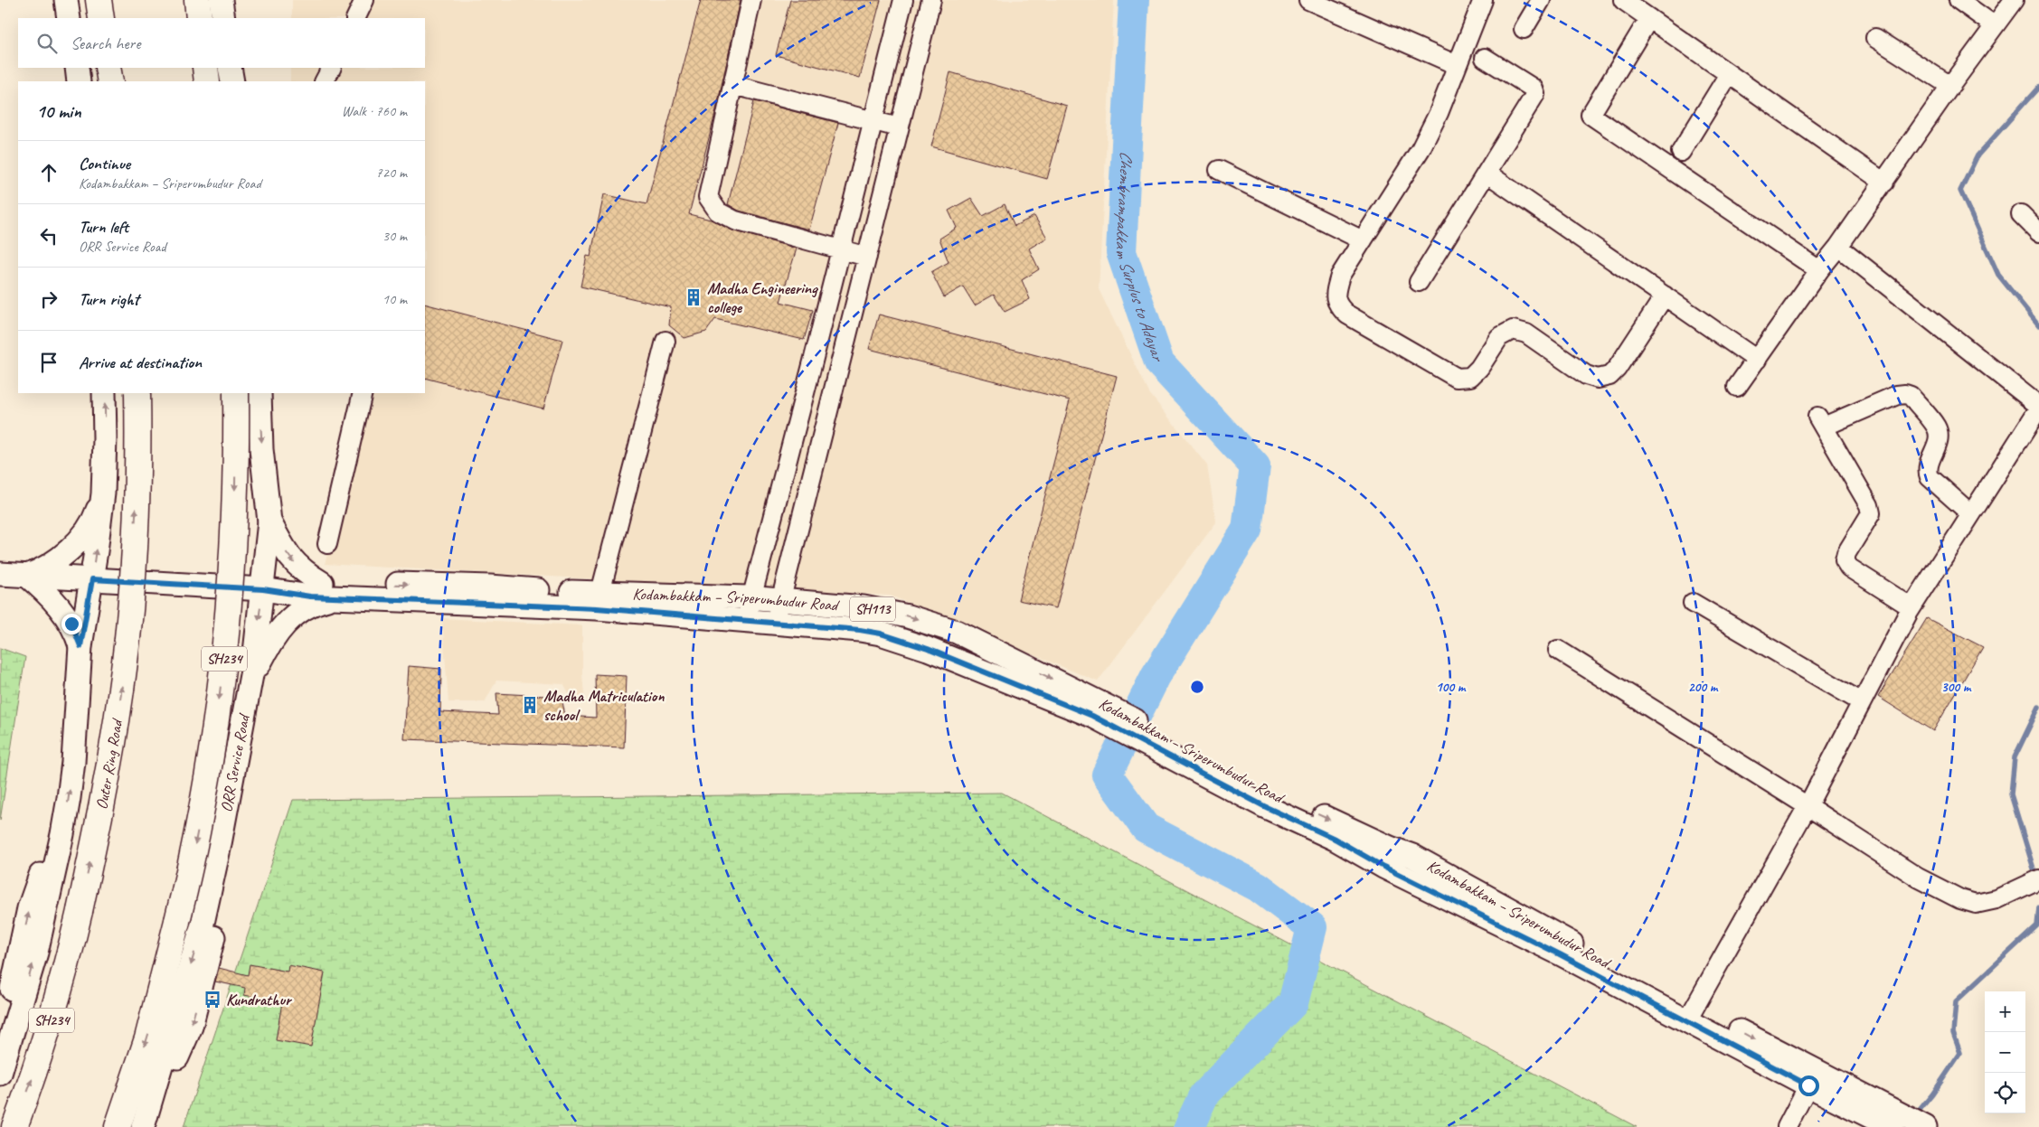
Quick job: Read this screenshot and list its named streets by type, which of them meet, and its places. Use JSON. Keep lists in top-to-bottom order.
{
  "streets": {
    "highway": ["SH234", "Outer Ring Road"],
    "main road": ["Kodambakkam – Sriperumbudur Road", "SH113", "ORR Service Road"]
  },
  "crossings": [
    ["Kodambakkam – Sriperumbudur Road", "ORR Service Road"]
  ],
  "water": ["Chembrampakkam Surplus to Adayar"],
  "places": {
    "building": ["Madha Engineering college", "Madha Matriculation school"],
    "bus stop": ["Kundrathur"]
  },
  "page": {
    "search": "Search here",
    "heading": ["10 min", "Walk · 760 m"],
    "list": [
      ["Continue", "Kodambakkam – Sriperumbudur Road", "720 m"],
      ["Turn left", "ORR Service Road", "30 m"],
      ["Turn right", "10 m"],
      "Arrive at destination"
    ],
    "map_buttons": ["+", "−"]
  },
  "rings": ["100 m", "200 m", "300 m"]
}
